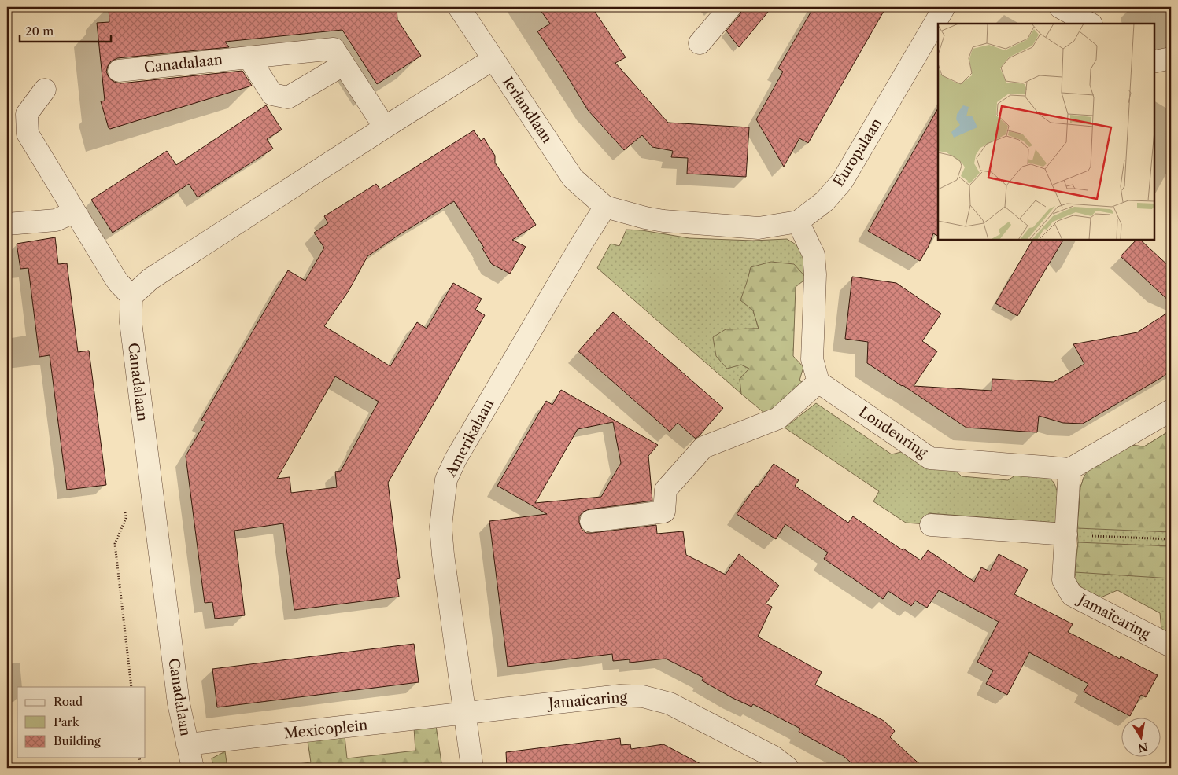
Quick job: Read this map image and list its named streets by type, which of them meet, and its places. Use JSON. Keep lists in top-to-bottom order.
{
  "streets": {
    "street": [
      "Canadalaan",
      "Ierlandlaan",
      "Europalaan",
      "Londenring",
      "Amerikalaan",
      "Jamaïcaring",
      "Mexicoplein"
    ]
  },
  "crossings": [
    ["Canadalaan", "Mexicoplein"],
    ["Ierlandlaan", "Europalaan"],
    ["Ierlandlaan", "Amerikalaan"],
    ["Europalaan", "Amerikalaan"],
    ["Londenring", "Jamaïcaring"],
    ["Amerikalaan", "Jamaïcaring"],
    ["Amerikalaan", "Mexicoplein"],
    ["Jamaïcaring", "Mexicoplein"]
  ],
  "legend": ["Road", "Park", "Building"],
  "scale_bar": "20 m",
  "north": "bottom"
}
